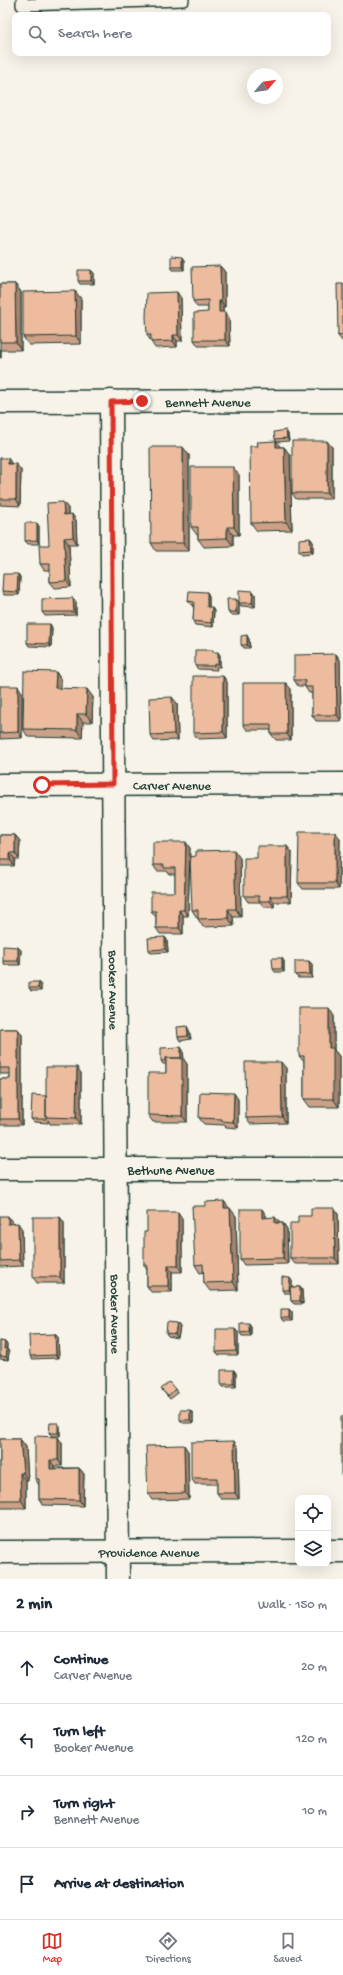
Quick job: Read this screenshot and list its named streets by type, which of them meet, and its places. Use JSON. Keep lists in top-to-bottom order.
{
  "streets": {
    "street": [
      "Bennett Avenue",
      "Carver Avenue",
      "Booker Avenue",
      "Bethune Avenue",
      "Providence Avenue"
    ]
  },
  "crossings": [
    ["Bennett Avenue", "Booker Avenue"],
    ["Carver Avenue", "Booker Avenue"],
    ["Booker Avenue", "Bethune Avenue"],
    ["Booker Avenue", "Providence Avenue"]
  ],
  "north": "top right",
  "page": {
    "search": "Search here",
    "heading": ["2 min", "Walk · 150 m"],
    "list": [
      ["Continue", "Carver Avenue", "20 m"],
      ["Turn left", "Booker Avenue", "120 m"],
      ["Turn right", "Bennett Avenue", "10 m"],
      "Arrive at destination"
    ],
    "nav": ["Map", "Directions", "Saved"]
  }
}
